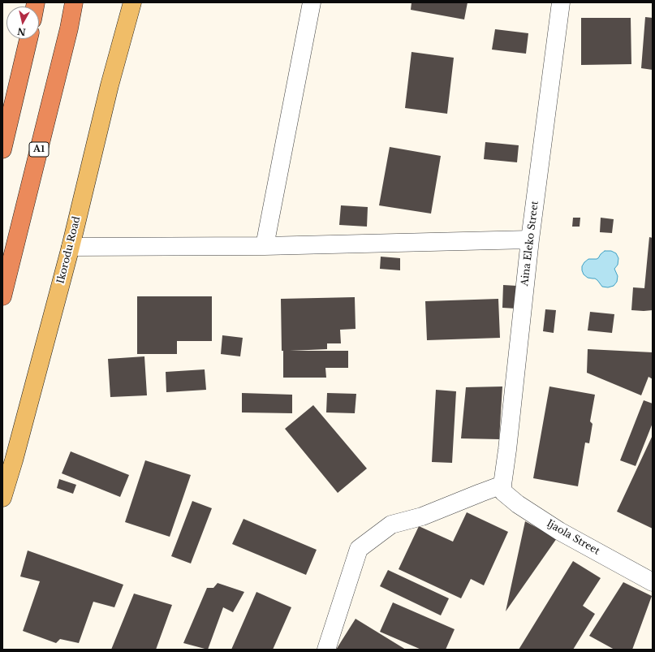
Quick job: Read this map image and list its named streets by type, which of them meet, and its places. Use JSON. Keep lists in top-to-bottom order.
{
  "streets": {
    "highway": ["A1"],
    "main road": ["Ikorodu Road"],
    "street": ["Aina Eleko Street", "Ijaola Street"]
  },
  "crossings": [
    ["Aina Eleko Street", "Ijaola Street"]
  ],
  "north": "bottom"
}
